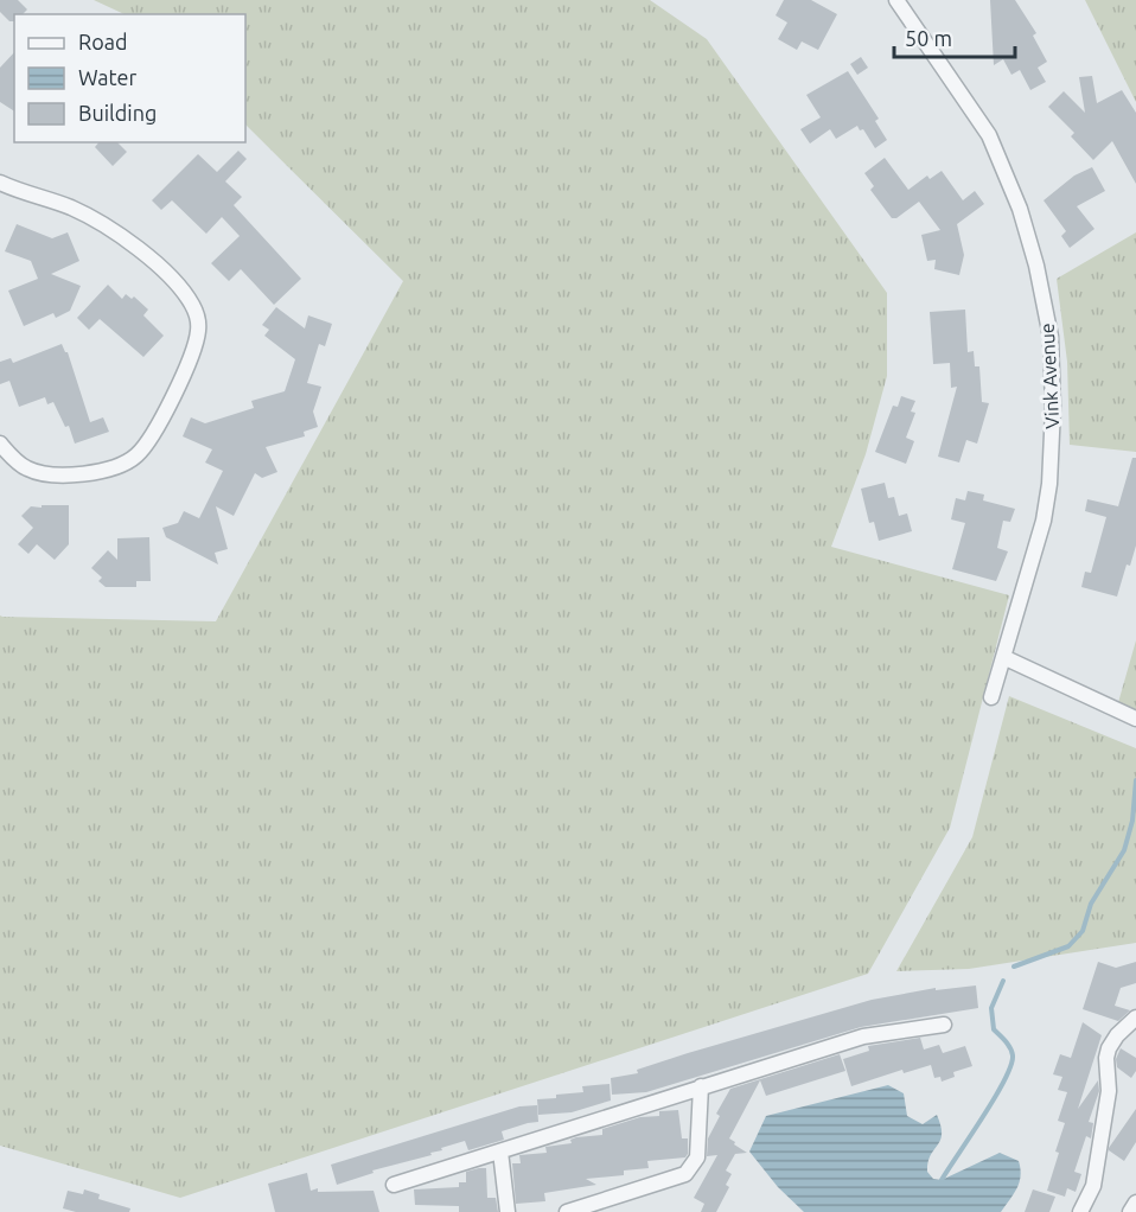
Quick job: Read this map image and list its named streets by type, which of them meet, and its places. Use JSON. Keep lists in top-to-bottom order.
{
  "streets": {
    "street": ["Vink Avenue"]
  },
  "legend": ["Road", "Water", "Building"],
  "scale_bar": "50 m"
}
